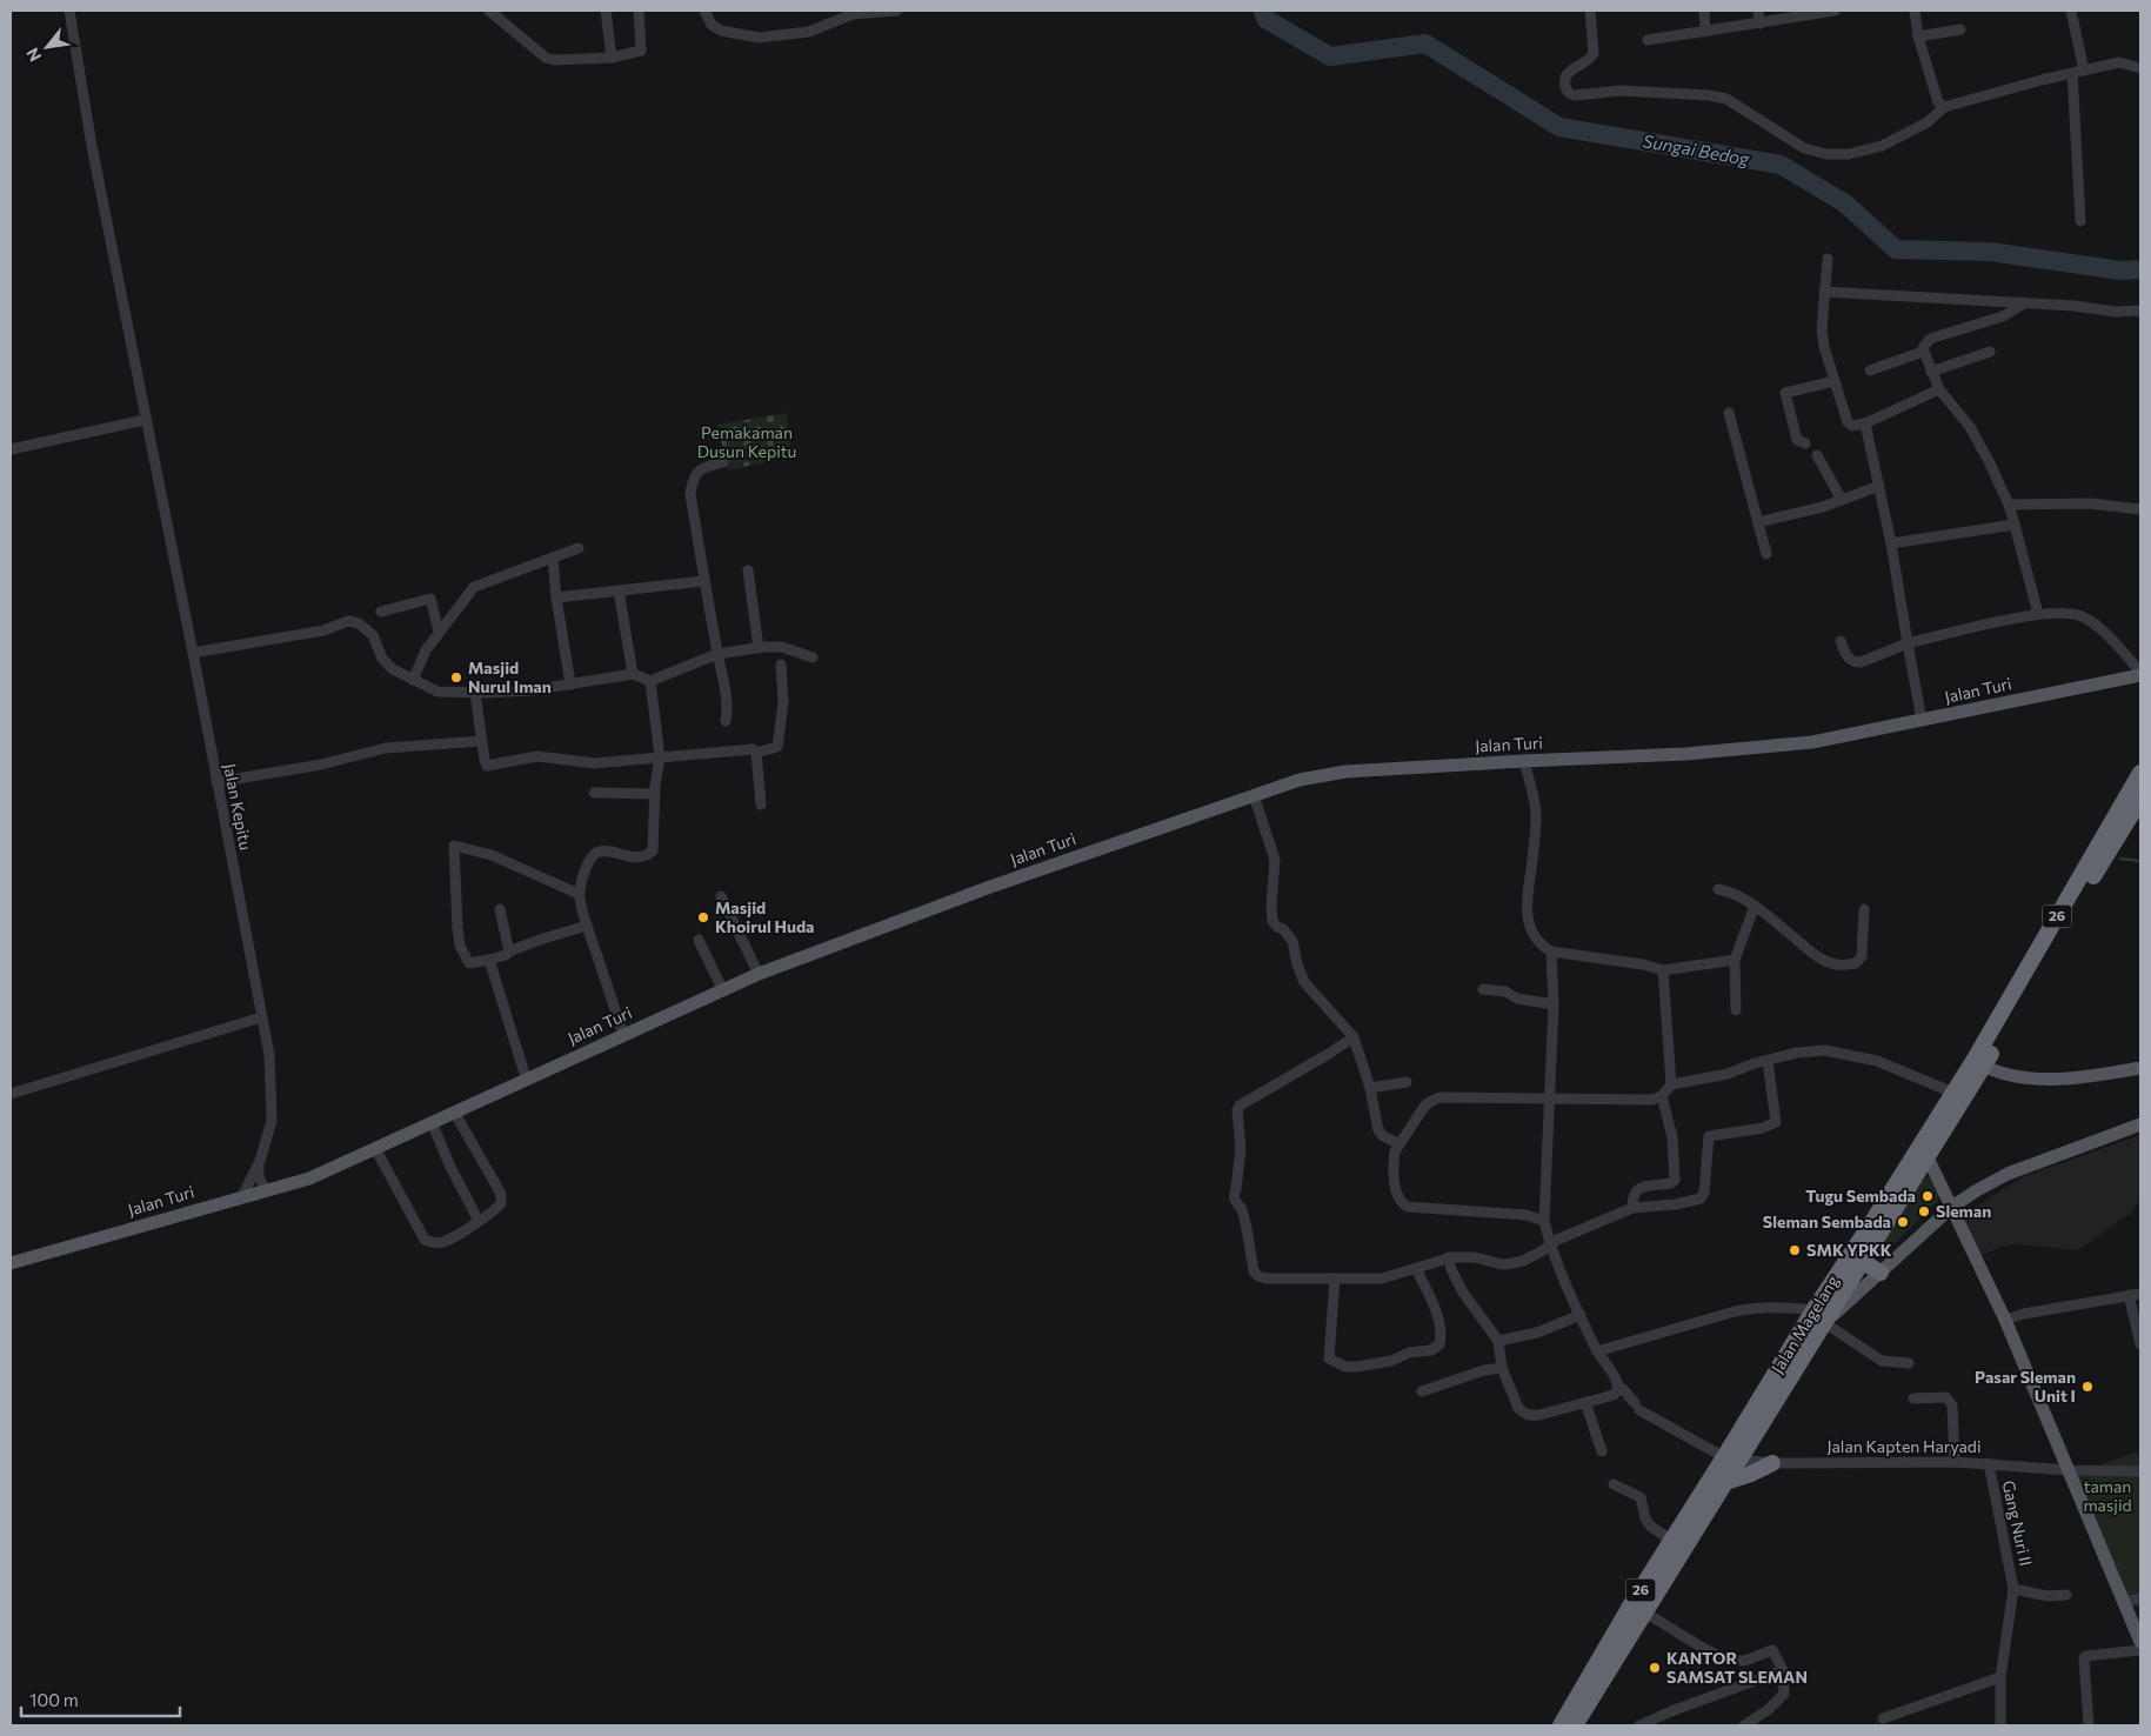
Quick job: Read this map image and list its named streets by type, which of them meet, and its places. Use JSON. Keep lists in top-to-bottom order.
{
  "streets": {
    "highway": ["26", "Jalan Magelang"],
    "main road": ["Jalan Turi"],
    "street": ["Jalan Kepitu", "Jalan Kapten Haryadi", "Gang Nuri II"]
  },
  "crossings": [
    ["Jalan Turi", "Jalan Kepitu"],
    ["Jalan Magelang", "Jalan Kapten Haryadi"],
    ["Jalan Kapten Haryadi", "Gang Nuri II"]
  ],
  "water": ["Sungai Bedog"],
  "parks": ["Pemakaman Dusun Kepitu", "taman masjid"],
  "places": [
    "Masjid Nurul Iman",
    "Masjid Khoirul Huda",
    "Tugu Sembada",
    "Sleman",
    "Sleman Sembada",
    "SMK YPKK",
    "Pasar Sleman Unit I",
    "KANTOR SAMSAT SLEMAN"
  ],
  "scale_bar": "100 m",
  "north": "bottom left"
}
